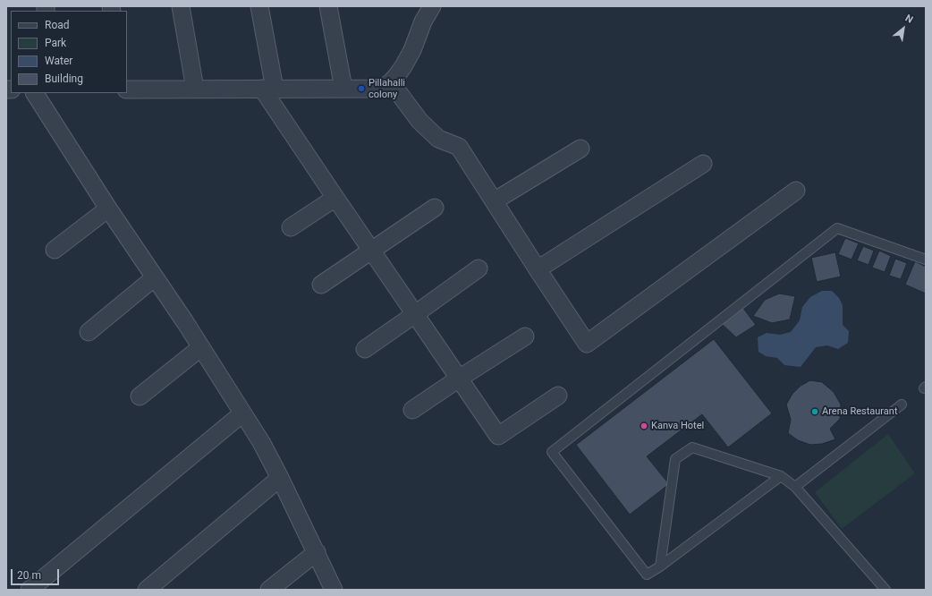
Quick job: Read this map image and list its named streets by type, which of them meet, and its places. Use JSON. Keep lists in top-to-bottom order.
{
  "places": ["Pillahalli colony", "Arena Restaurant", "Kanva Hotel"],
  "legend": [
    "Road",
    "Park",
    "Water",
    "Building"
  ],
  "scale_bar": "20 m",
  "north": "top right"
}
